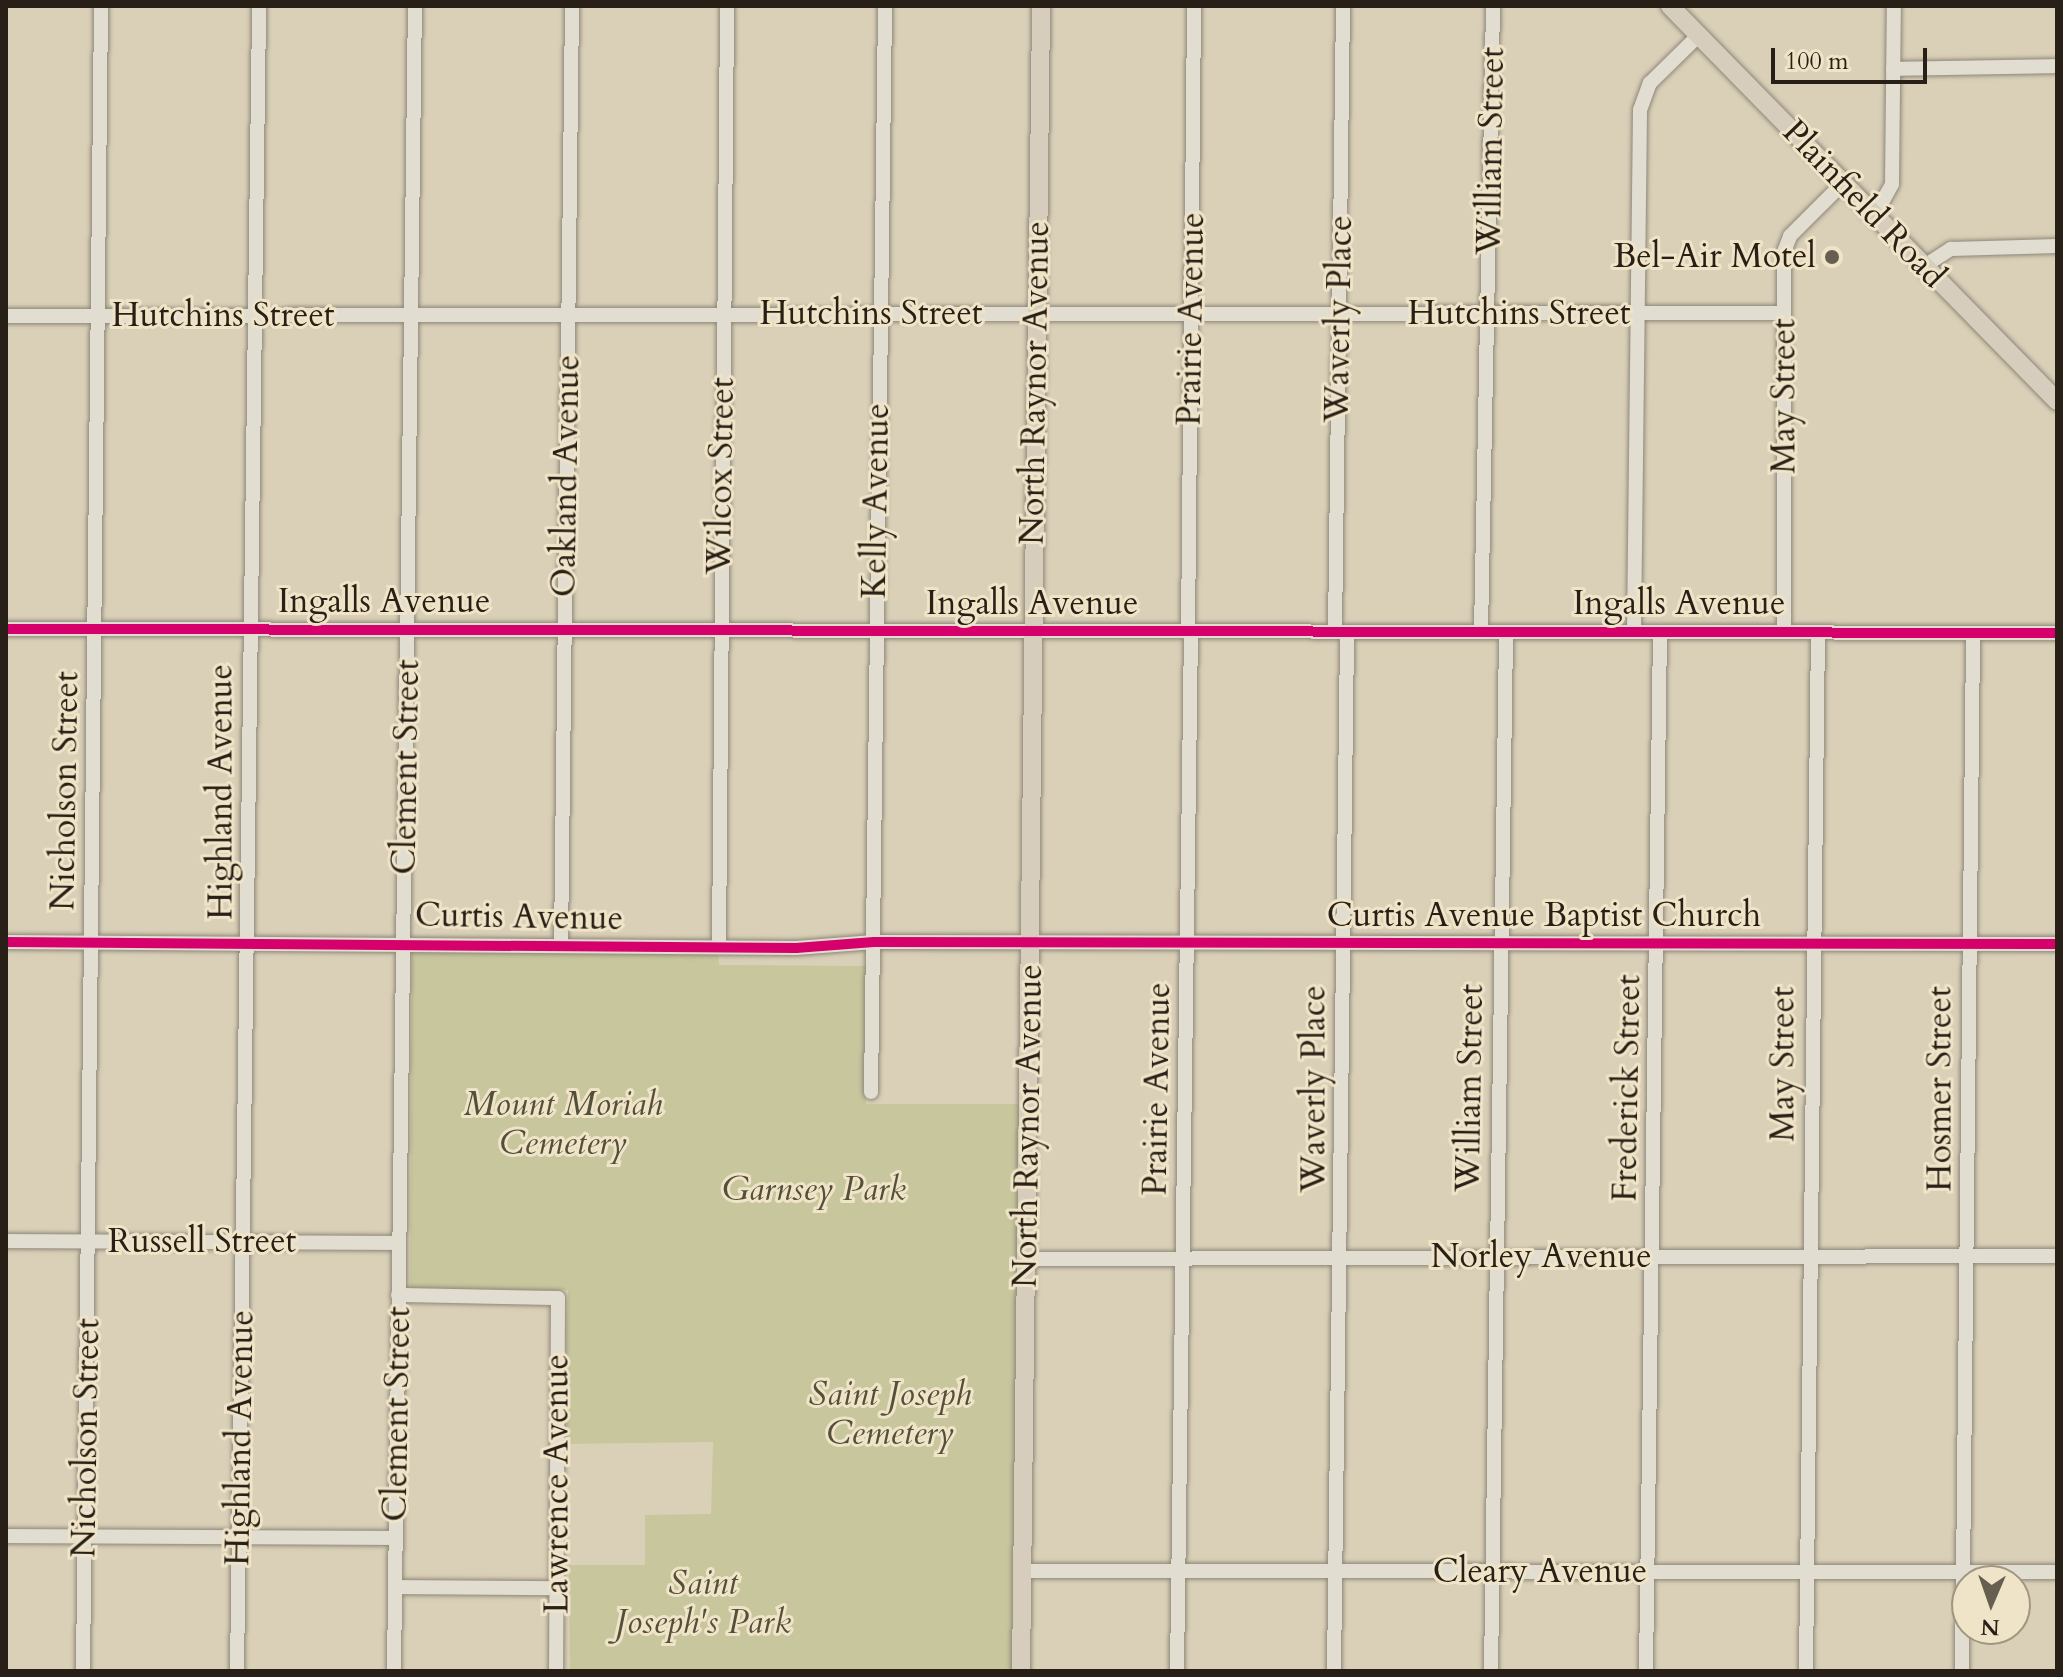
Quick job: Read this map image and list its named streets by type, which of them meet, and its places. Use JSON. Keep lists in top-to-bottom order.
{
  "streets": {
    "main road": ["Plainfield Road", "North Raynor Avenue"],
    "street": [
      "William Street",
      "Hutchins Street",
      "Prairie Avenue",
      "Waverly Place",
      "May Street",
      "Oakland Avenue",
      "Wilcox Street",
      "Kelly Avenue",
      "Ingalls Avenue",
      "Clement Street",
      "Nicholson Street",
      "Highland Avenue",
      "Curtis Avenue Baptist Church",
      "Curtis Avenue",
      "Frederick Street",
      "Hosmer Street",
      "Russell Street",
      "Norley Avenue",
      "Lawrence Avenue",
      "Cleary Avenue"
    ]
  },
  "crossings": [
    ["William Street", "Hutchins Street"],
    ["William Street", "Ingalls Avenue"],
    ["William Street", "Curtis Avenue Baptist Church"],
    ["William Street", "Norley Avenue"],
    ["William Street", "Cleary Avenue"],
    ["Plainfield Road", "May Street"],
    ["Hutchins Street", "Prairie Avenue"],
    ["Hutchins Street", "Waverly Place"],
    ["Hutchins Street", "North Raynor Avenue"],
    ["Hutchins Street", "May Street"],
    ["Hutchins Street", "Oakland Avenue"],
    ["Hutchins Street", "Wilcox Street"],
    ["Hutchins Street", "Kelly Avenue"],
    ["Hutchins Street", "Clement Street"],
    ["Hutchins Street", "Nicholson Street"],
    ["Hutchins Street", "Highland Avenue"],
    ["Prairie Avenue", "Ingalls Avenue"],
    ["Prairie Avenue", "Curtis Avenue Baptist Church"],
    ["Prairie Avenue", "Norley Avenue"],
    ["Prairie Avenue", "Cleary Avenue"],
    ["Waverly Place", "Ingalls Avenue"],
    ["Waverly Place", "Curtis Avenue Baptist Church"],
    ["Waverly Place", "Norley Avenue"],
    ["Waverly Place", "Cleary Avenue"],
    ["North Raynor Avenue", "Ingalls Avenue"],
    ["North Raynor Avenue", "Curtis Avenue Baptist Church"],
    ["North Raynor Avenue", "Curtis Avenue"],
    ["North Raynor Avenue", "Norley Avenue"],
    ["North Raynor Avenue", "Cleary Avenue"],
    ["May Street", "Ingalls Avenue"],
    ["May Street", "Curtis Avenue Baptist Church"],
    ["May Street", "Norley Avenue"],
    ["May Street", "Cleary Avenue"],
    ["Oakland Avenue", "Ingalls Avenue"],
    ["Oakland Avenue", "Curtis Avenue"],
    ["Wilcox Street", "Ingalls Avenue"],
    ["Wilcox Street", "Curtis Avenue"],
    ["Kelly Avenue", "Ingalls Avenue"],
    ["Kelly Avenue", "Curtis Avenue"],
    ["Ingalls Avenue", "Clement Street"],
    ["Ingalls Avenue", "Nicholson Street"],
    ["Ingalls Avenue", "Highland Avenue"],
    ["Ingalls Avenue", "Frederick Street"],
    ["Ingalls Avenue", "Hosmer Street"],
    ["Clement Street", "Curtis Avenue"],
    ["Clement Street", "Russell Street"],
    ["Clement Street", "Lawrence Avenue"],
    ["Nicholson Street", "Curtis Avenue"],
    ["Nicholson Street", "Russell Street"],
    ["Highland Avenue", "Curtis Avenue"],
    ["Highland Avenue", "Russell Street"],
    ["Curtis Avenue Baptist Church", "Curtis Avenue"],
    ["Curtis Avenue Baptist Church", "Frederick Street"],
    ["Curtis Avenue Baptist Church", "Hosmer Street"],
    ["Frederick Street", "Norley Avenue"],
    ["Frederick Street", "Cleary Avenue"],
    ["Hosmer Street", "Norley Avenue"]
  ],
  "parks": [
    "Mount Moriah Cemetery",
    "Garnsey Park",
    "Saint Joseph Cemetery",
    "Saint Joseph's Park"
  ],
  "places": ["Bel-Air Motel"],
  "scale_bar": "100 m",
  "north": "bottom"
}
